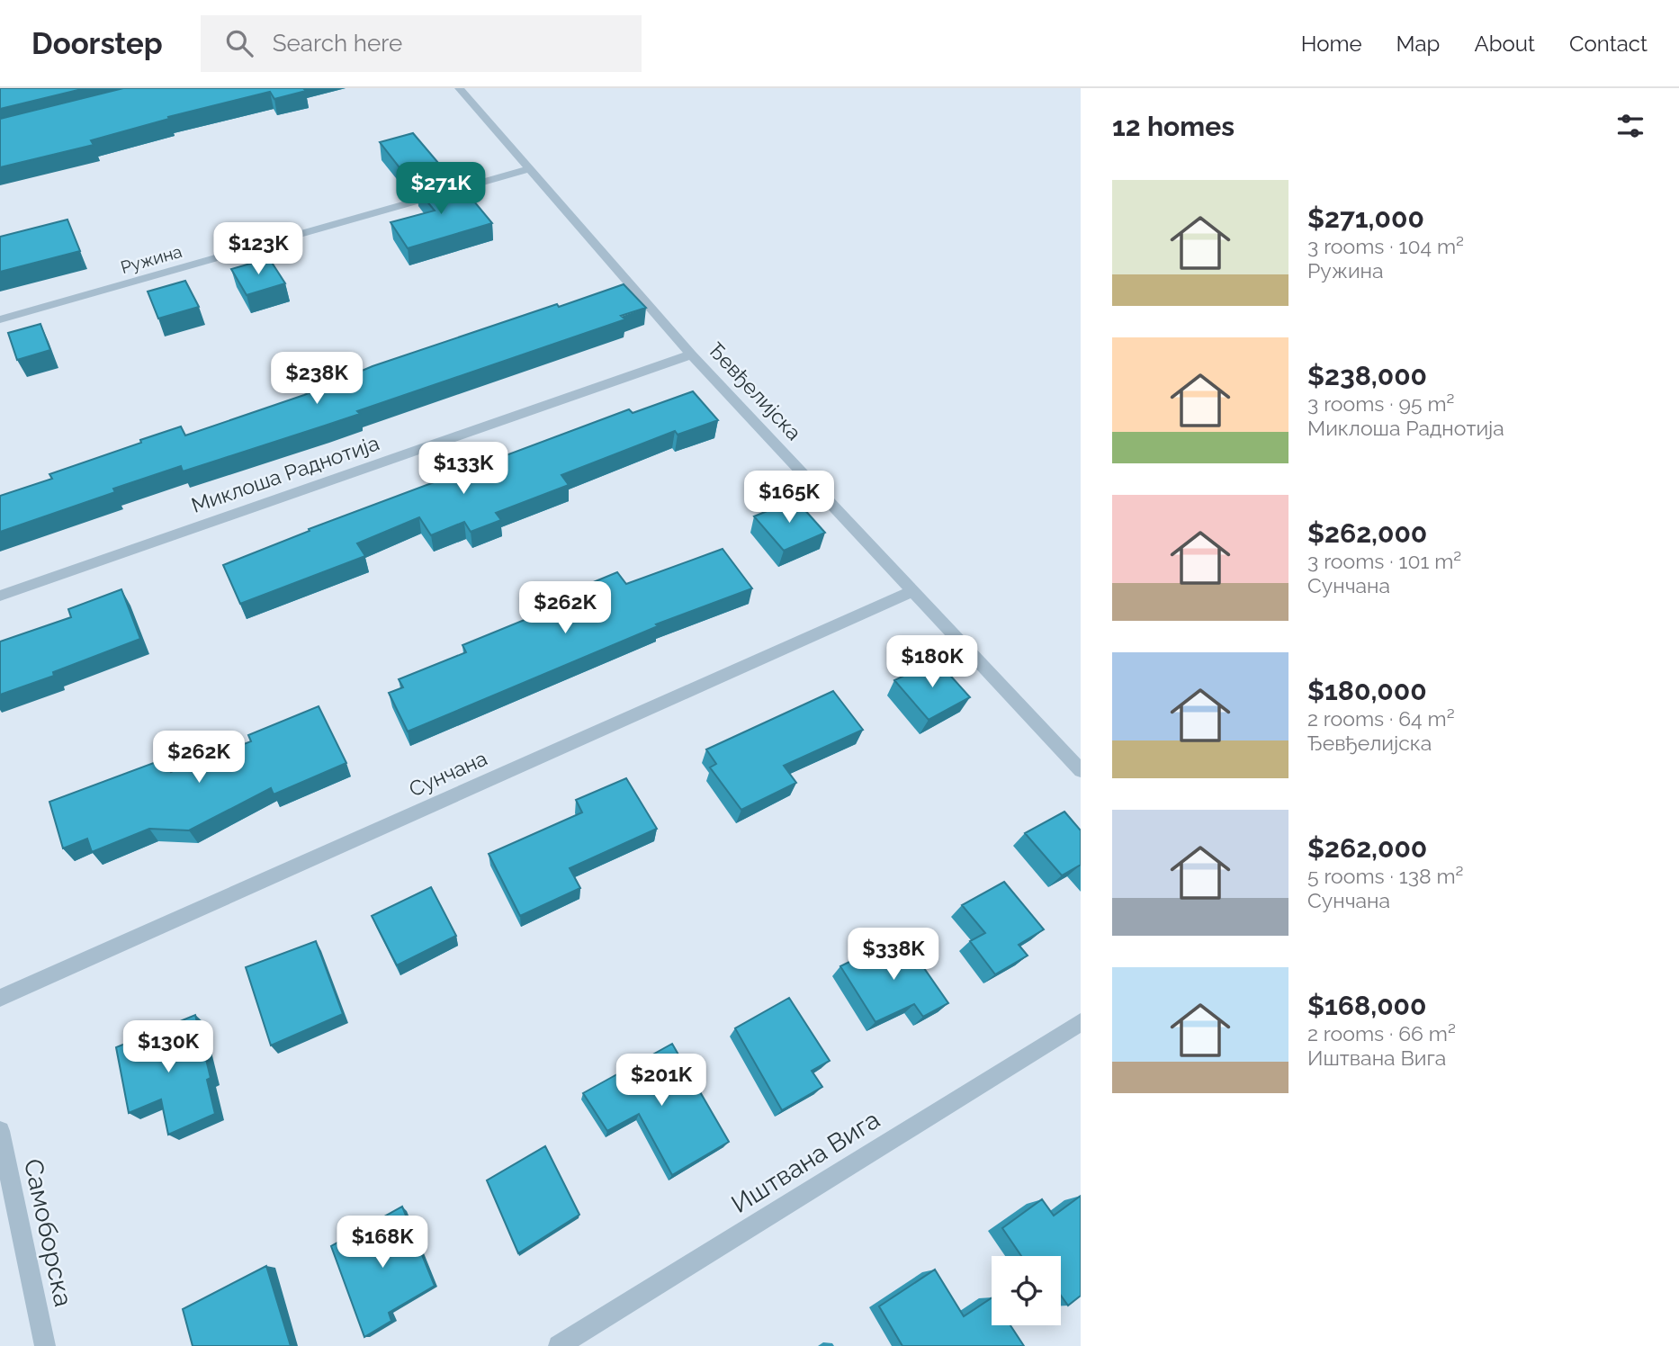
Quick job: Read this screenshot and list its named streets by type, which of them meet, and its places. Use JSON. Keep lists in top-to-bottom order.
{
  "streets": {
    "street": [
      "Ружина",
      "Ђевђелијска",
      "Миклоша Раднотија",
      "Сунчана",
      "Иштвана Вига",
      "Самоборска"
    ]
  },
  "crossings": [
    ["Ружина", "Ђевђелијска"],
    ["Ђевђелијска", "Миклоша Раднотија"],
    ["Ђевђелијска", "Сунчана"]
  ],
  "page": {
    "header": "Doorstep",
    "search": "Search here",
    "nav": [
      "Home",
      "Map",
      "About",
      "Contact"
    ],
    "heading": "12 homes",
    "price": [
      "$271K",
      "$123K",
      "$238K",
      "$133K",
      "$165K",
      "$262K",
      "$180K",
      "$262K",
      "$338K",
      "$130K",
      "$201K",
      "$168K"
    ],
    "list": [
      {
        "name": "$271,000",
        "note": "3 rooms · 104 m² · Ружина"
      },
      {
        "name": "$238,000",
        "note": "3 rooms · 95 m² · Миклоша Раднотија"
      },
      {
        "name": "$262,000",
        "note": "3 rooms · 101 m² · Сунчана"
      },
      {
        "name": "$180,000",
        "note": "2 rooms · 64 m² · Ђевђелијска"
      },
      {
        "name": "$262,000",
        "note": "5 rooms · 138 m² · Сунчана"
      },
      {
        "name": "$168,000",
        "note": "2 rooms · 66 m² · Иштвана Вига"
      }
    ]
  }
}
